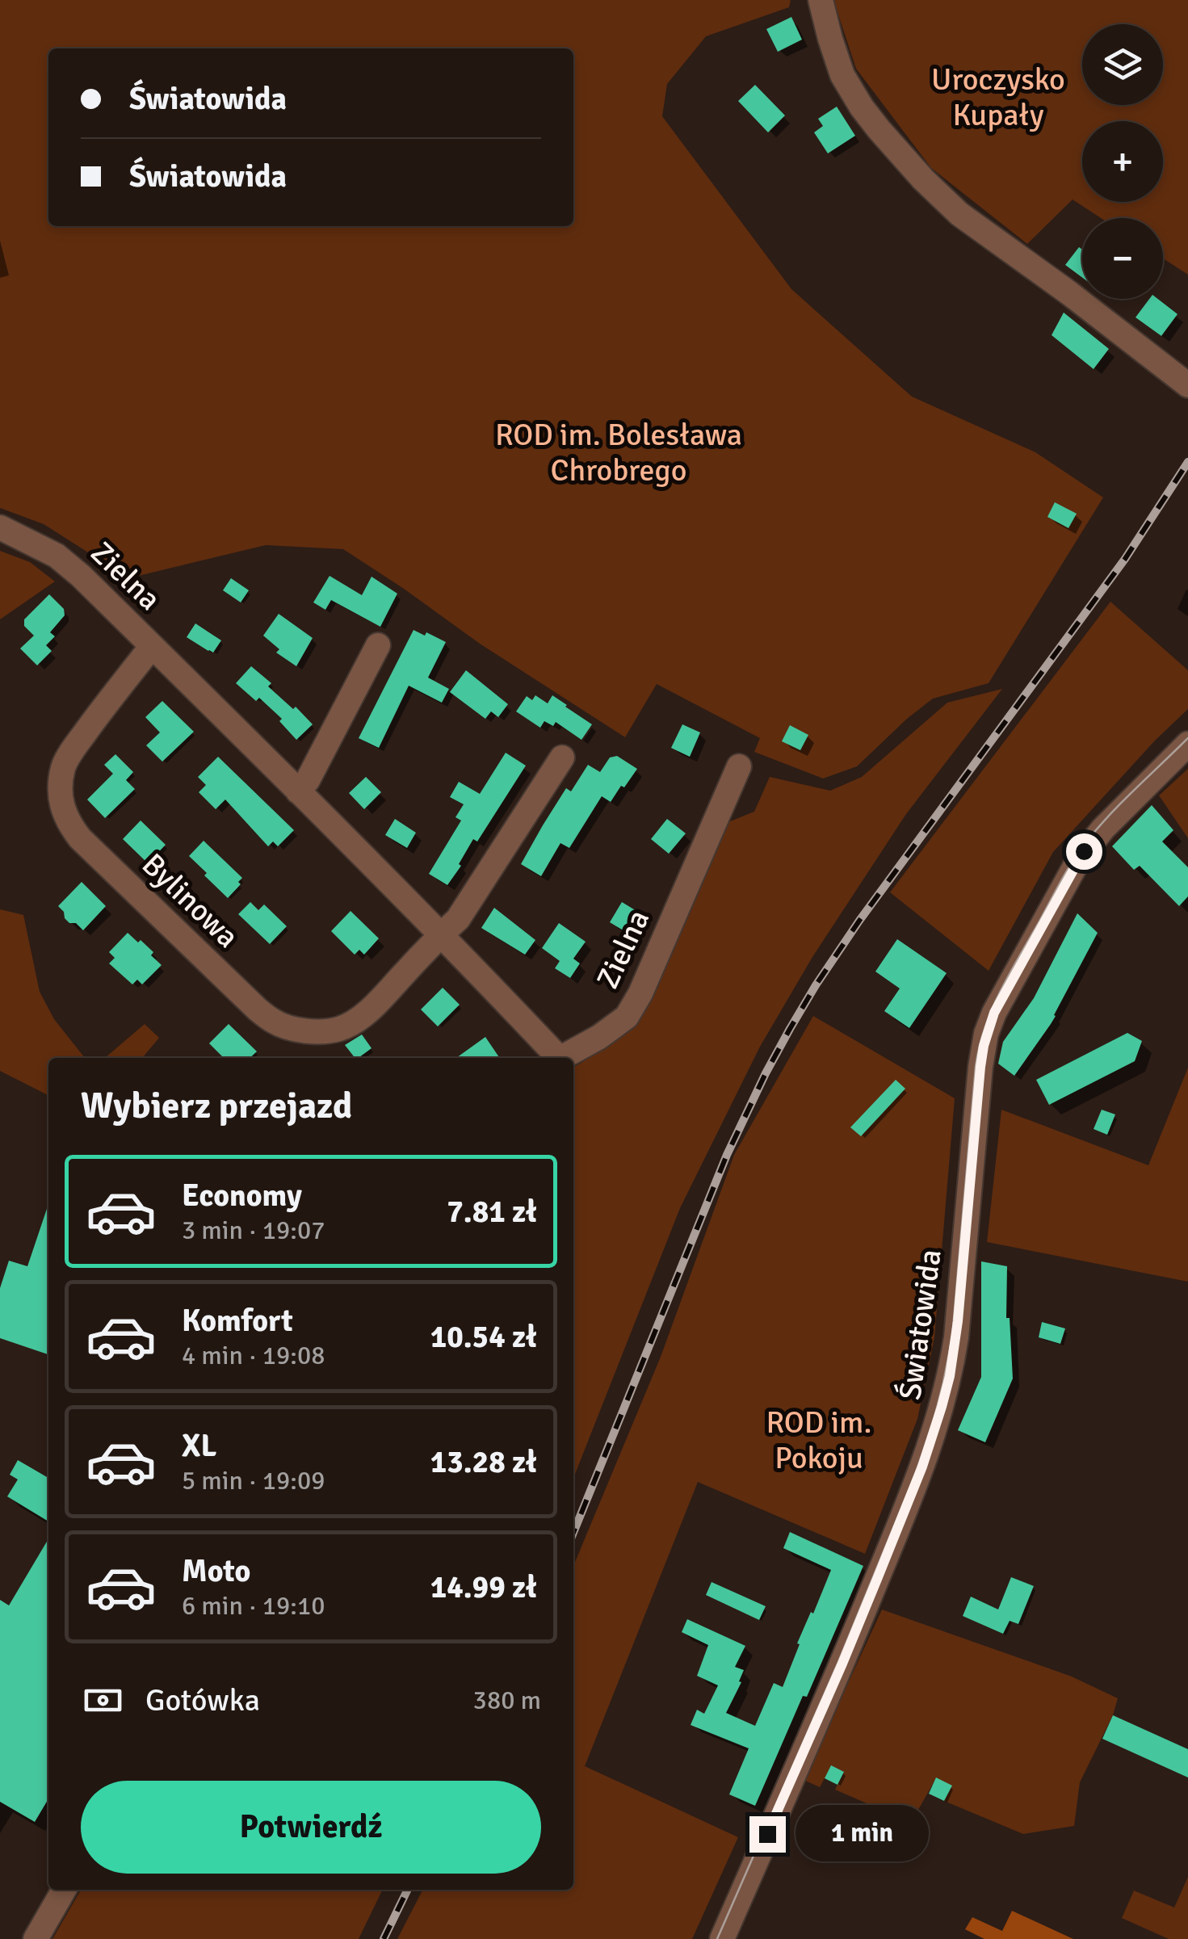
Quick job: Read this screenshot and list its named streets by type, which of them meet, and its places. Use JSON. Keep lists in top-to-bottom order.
{
  "streets": {
    "street": ["Zielna", "Bylinowa", "Światowida"]
  },
  "crossings": [
    ["Zielna", "Bylinowa"]
  ],
  "parks": ["Uroczysko Kupały", "ROD im. Bolesława Chrobrego", "ROD im. Pokoju"],
  "page": {
    "map_buttons": ["+", "−"],
    "banner": ["Światowida", "Światowida"],
    "heading": "Wybierz przejazd",
    "list": [
      {
        "name": "Economy",
        "note": "3 min · 19:07",
        "value": "7.81 zł"
      },
      {
        "name": "Komfort",
        "note": "4 min · 19:08",
        "value": "10.54 zł"
      },
      {
        "name": "XL",
        "note": "5 min · 19:09",
        "value": "13.28 zł"
      },
      {
        "name": "Moto",
        "note": "6 min · 19:10",
        "value": "14.99 zł"
      }
    ],
    "pay": ["Gotówka", "380 m"],
    "buttons": "Potwierdź",
    "bubble": "1 min"
  }
}
